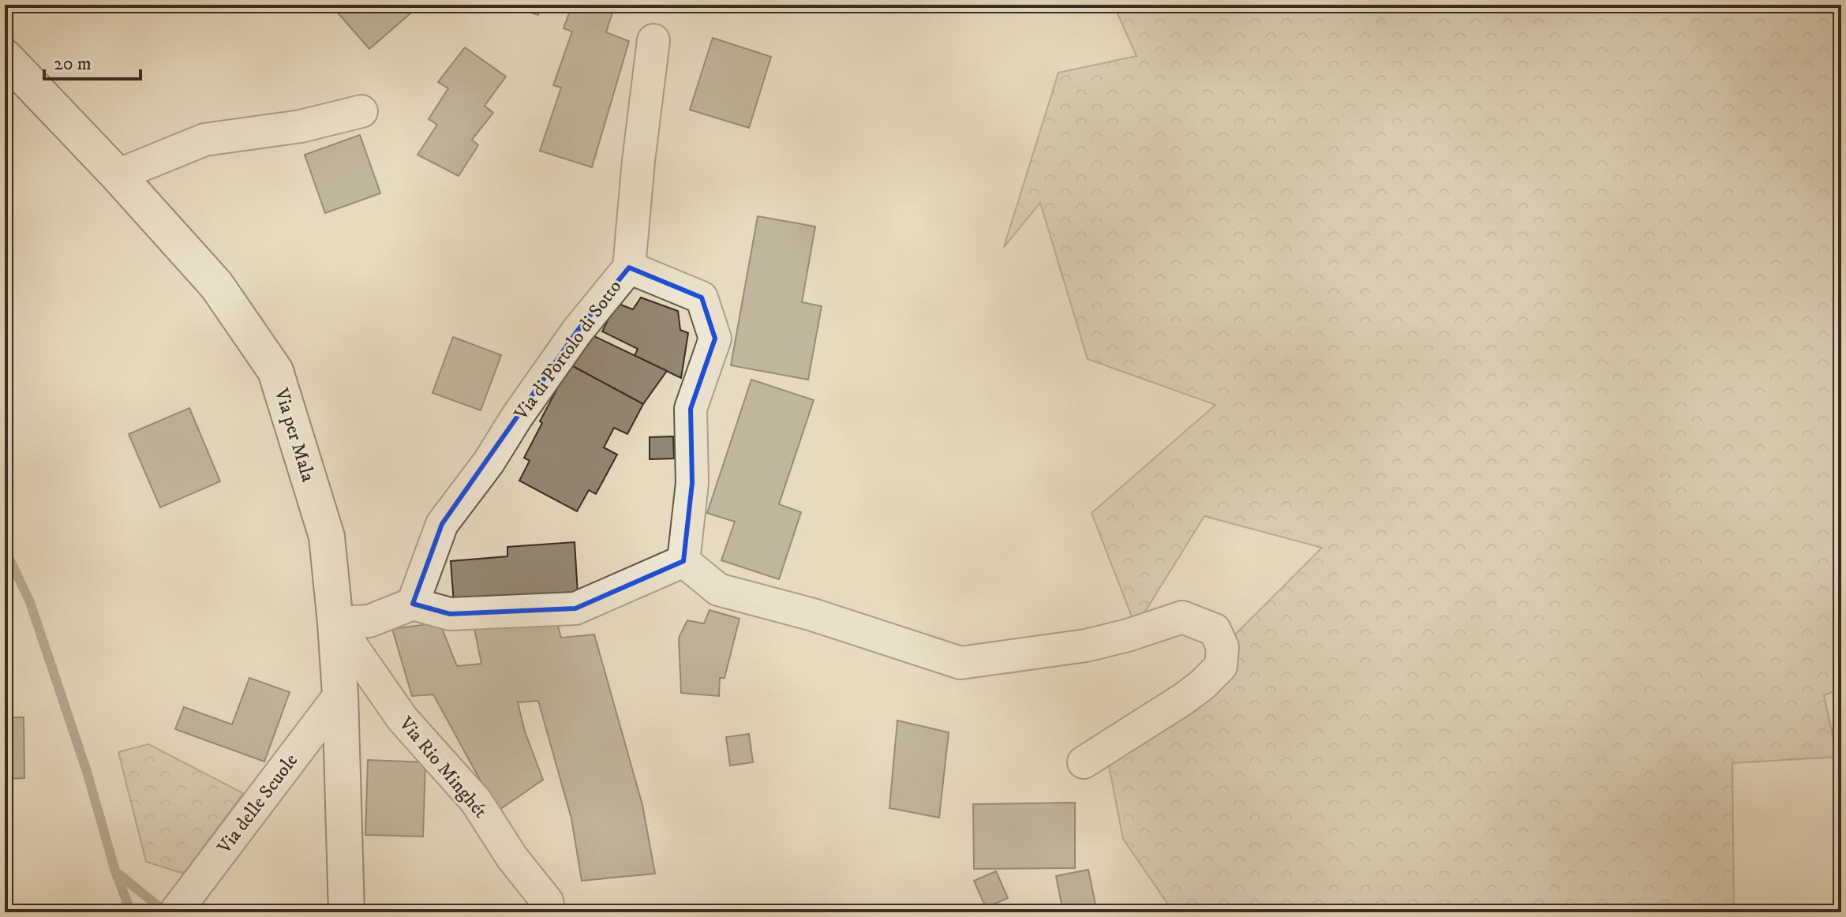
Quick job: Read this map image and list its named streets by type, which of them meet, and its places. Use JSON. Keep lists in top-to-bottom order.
{
  "streets": {
    "main road": ["Via per Mala"],
    "street": ["Via di Pòrtolo di Sotto", "Via Rio Minghét", "Via delle Scuole"]
  },
  "crossings": [
    ["Via per Mala", "Via Rio Minghét"],
    ["Via per Mala", "Via delle Scuole"]
  ],
  "scale_bar": "20 m"
}
